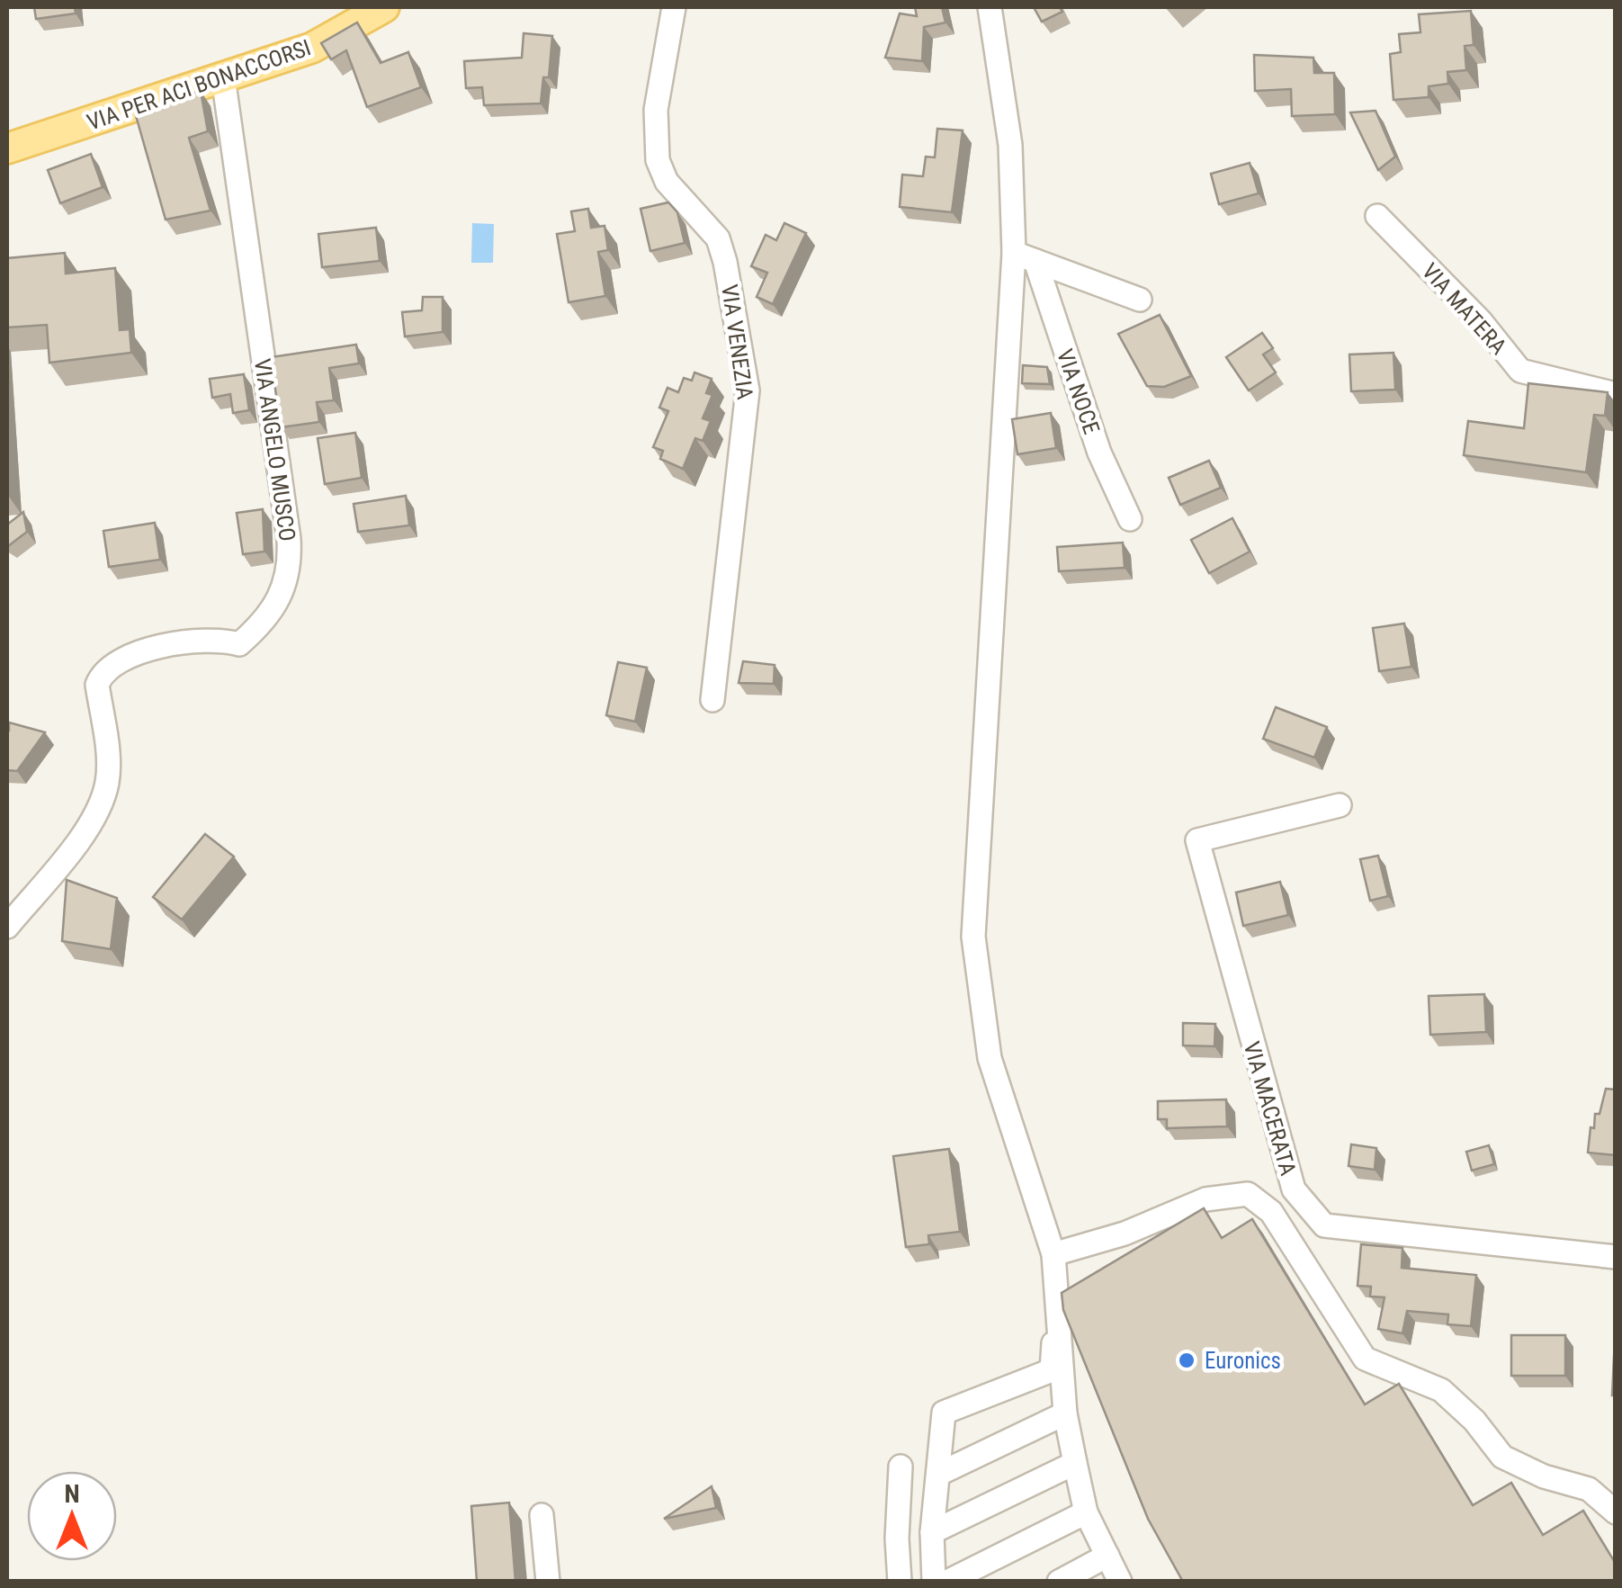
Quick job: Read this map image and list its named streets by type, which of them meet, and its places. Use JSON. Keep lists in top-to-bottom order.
{
  "streets": {
    "main road": ["VIA PER ACI BONACCORSI"],
    "street": [
      "VIA MATERA",
      "VIA VENEZIA",
      "VIA NOCE",
      "VIA ANGELO MUSCO",
      "VIA MACERATA"
    ]
  },
  "crossings": [
    ["VIA PER ACI BONACCORSI", "VIA ANGELO MUSCO"]
  ],
  "places": ["Euronics"],
  "north": "top"
}
